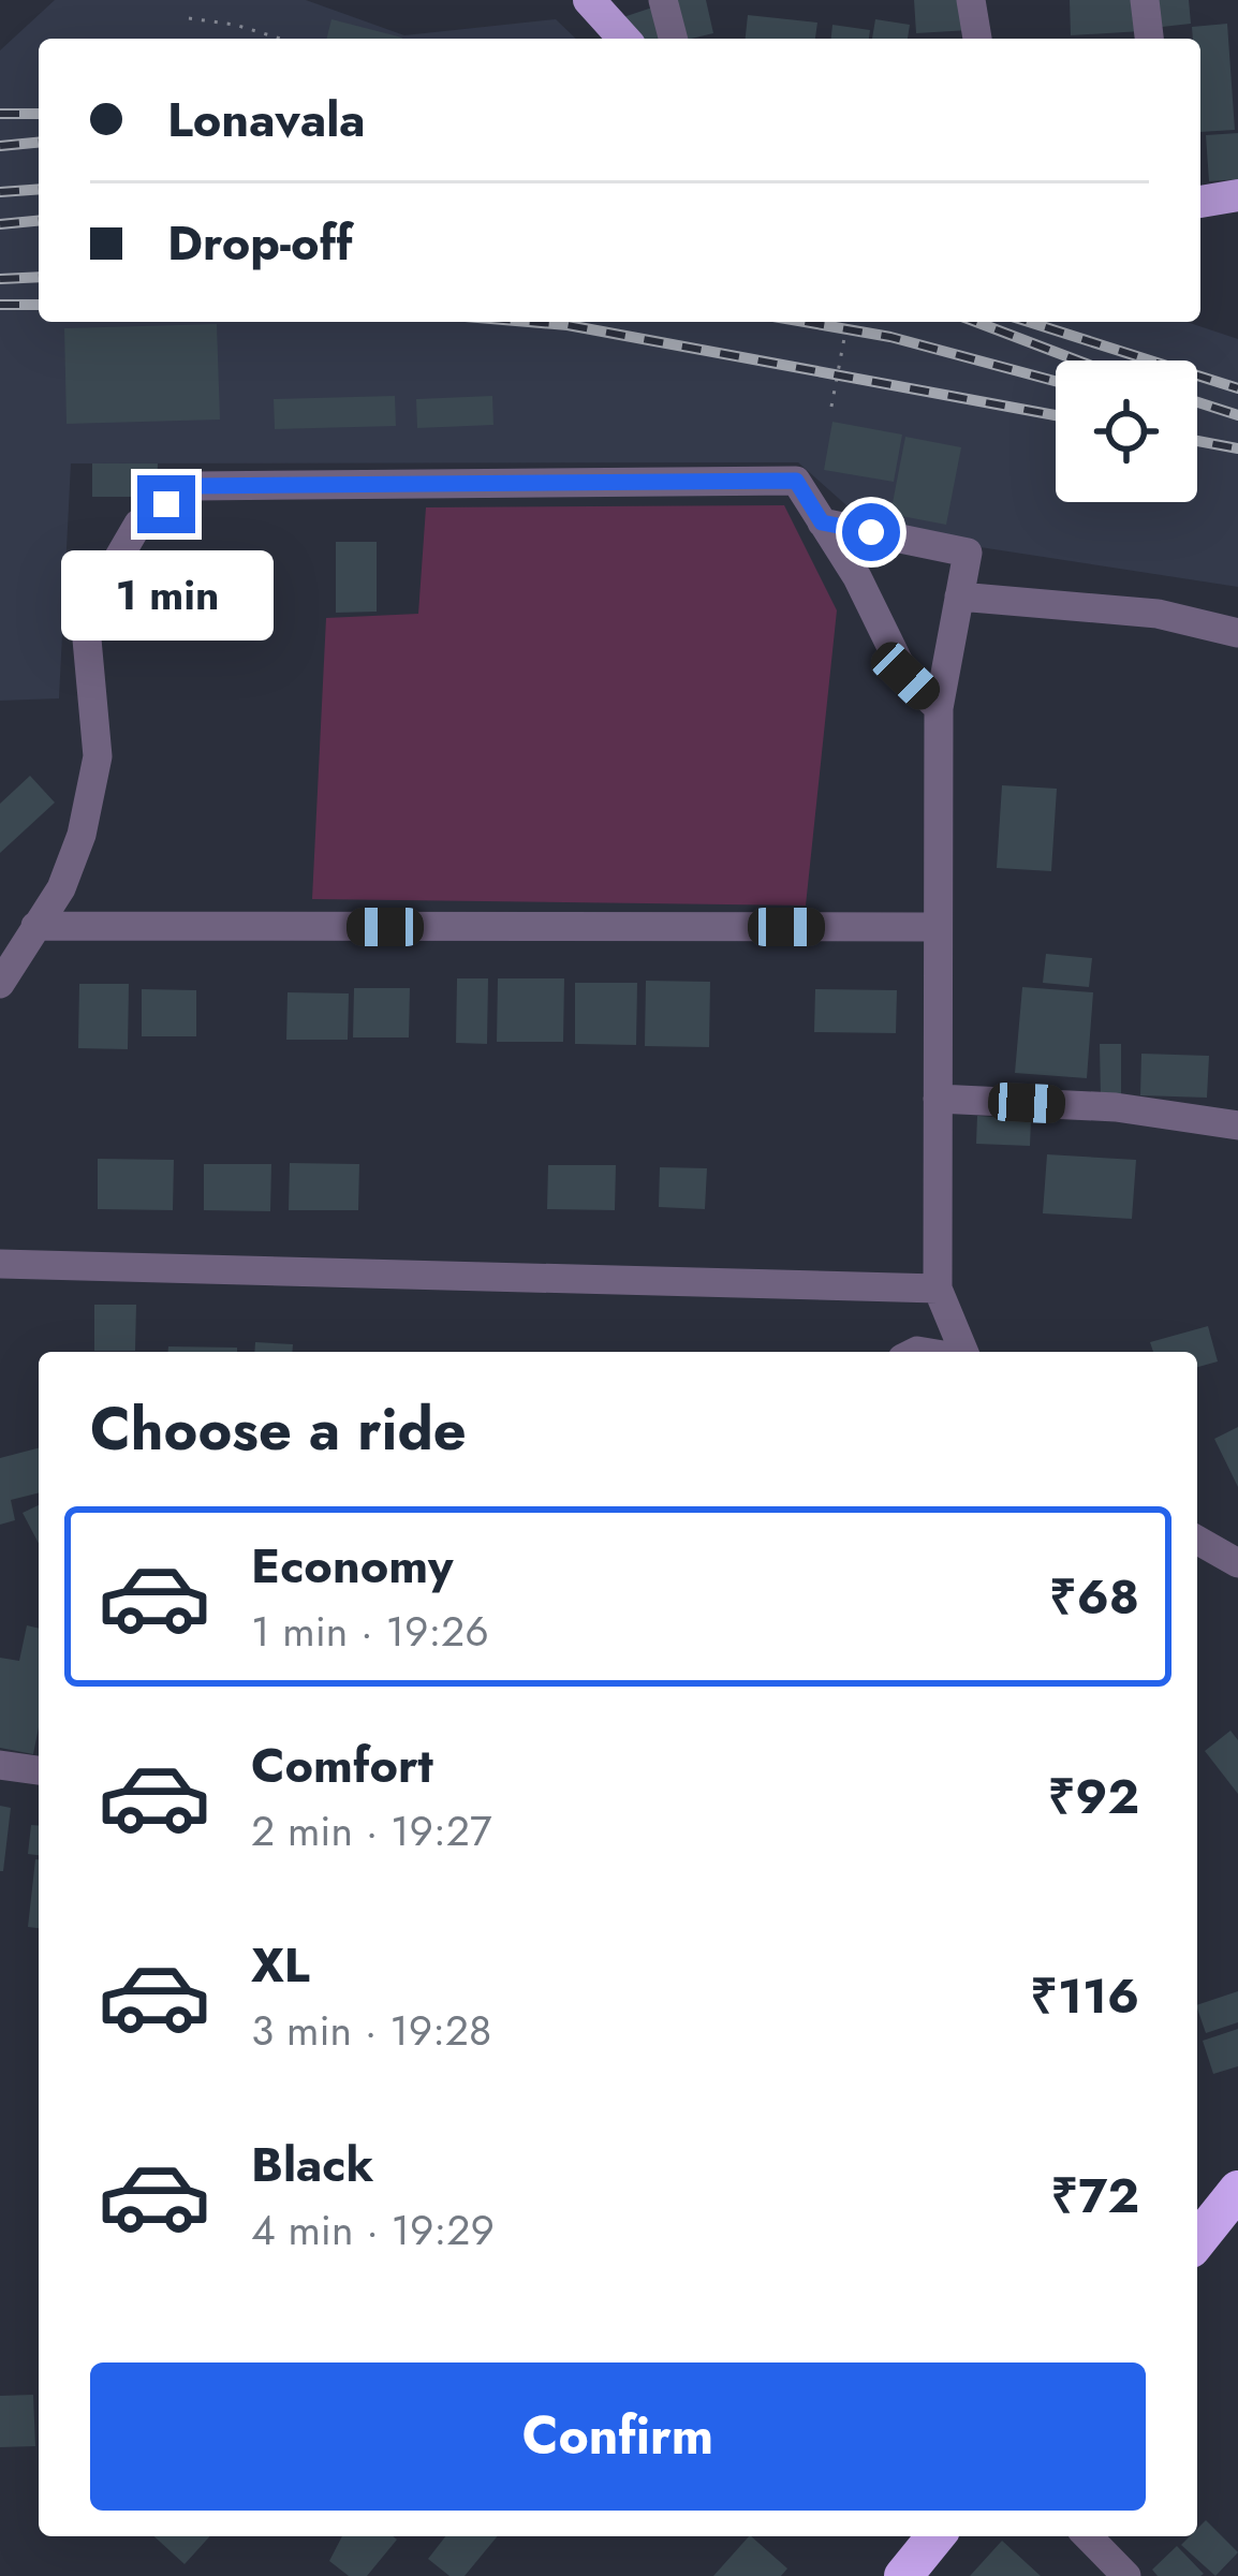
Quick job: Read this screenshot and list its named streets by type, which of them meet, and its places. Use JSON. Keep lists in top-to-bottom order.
{
  "page": {
    "banner": ["Lonavala", "Drop-off"],
    "bubble": "1 min",
    "heading": "Choose a ride",
    "list": [
      {
        "name": "Economy",
        "note": "1 min · 19:26",
        "value": "₹68"
      },
      {
        "name": "Comfort",
        "note": "2 min · 19:27",
        "value": "₹92"
      },
      {
        "name": "XL",
        "note": "3 min · 19:28",
        "value": "₹116"
      },
      {
        "name": "Black",
        "note": "4 min · 19:29",
        "value": "₹72"
      }
    ],
    "buttons": "Confirm"
  }
}
